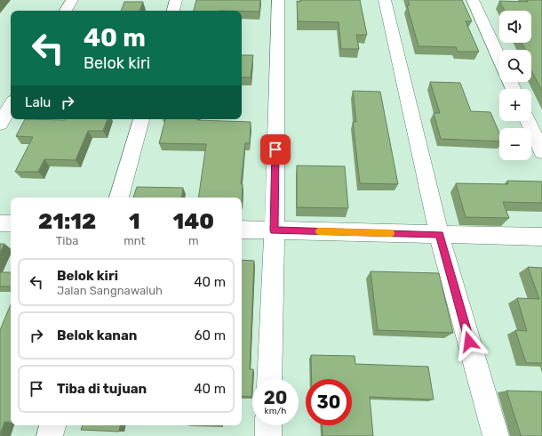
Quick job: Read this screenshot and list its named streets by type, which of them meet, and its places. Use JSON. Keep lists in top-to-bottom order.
{
  "page": {
    "map_buttons": ["+", "−"],
    "turn": ["40 m", "Belok kiri"],
    "then": "Lalu",
    "eta": [
      "21:12",
      "Tiba",
      "1",
      "mnt",
      "140",
      "m"
    ],
    "list": [
      {
        "name": "Belok kiri",
        "note": "Jalan Sangnawaluh",
        "value": "40 m"
      },
      {
        "name": "Belok kanan",
        "value": "60 m"
      },
      {
        "name": "Tiba di tujuan",
        "value": "40 m"
      }
    ],
    "speed": "20 km/h",
    "limit": "30"
  }
}
